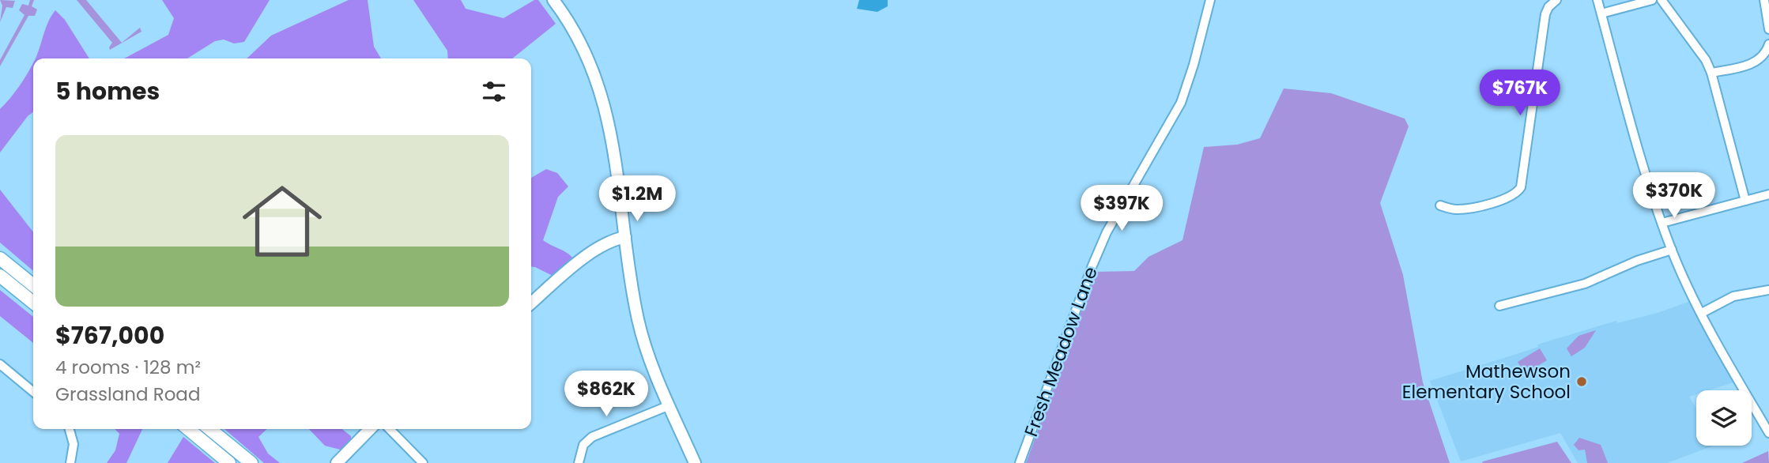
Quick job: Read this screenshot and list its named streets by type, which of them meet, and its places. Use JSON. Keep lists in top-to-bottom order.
{
  "streets": {
    "street": ["Fresh Meadow Lane"]
  },
  "places": ["Mathewson Elementary School"],
  "page": {
    "heading": "5 homes",
    "price": [
      "$767K",
      "$370K",
      "$1.2M",
      "$397K",
      "$862K"
    ],
    "list": [
      {
        "name": "$767,000",
        "note": "4 rooms · 128 m² · Grassland Road"
      }
    ]
  }
}
